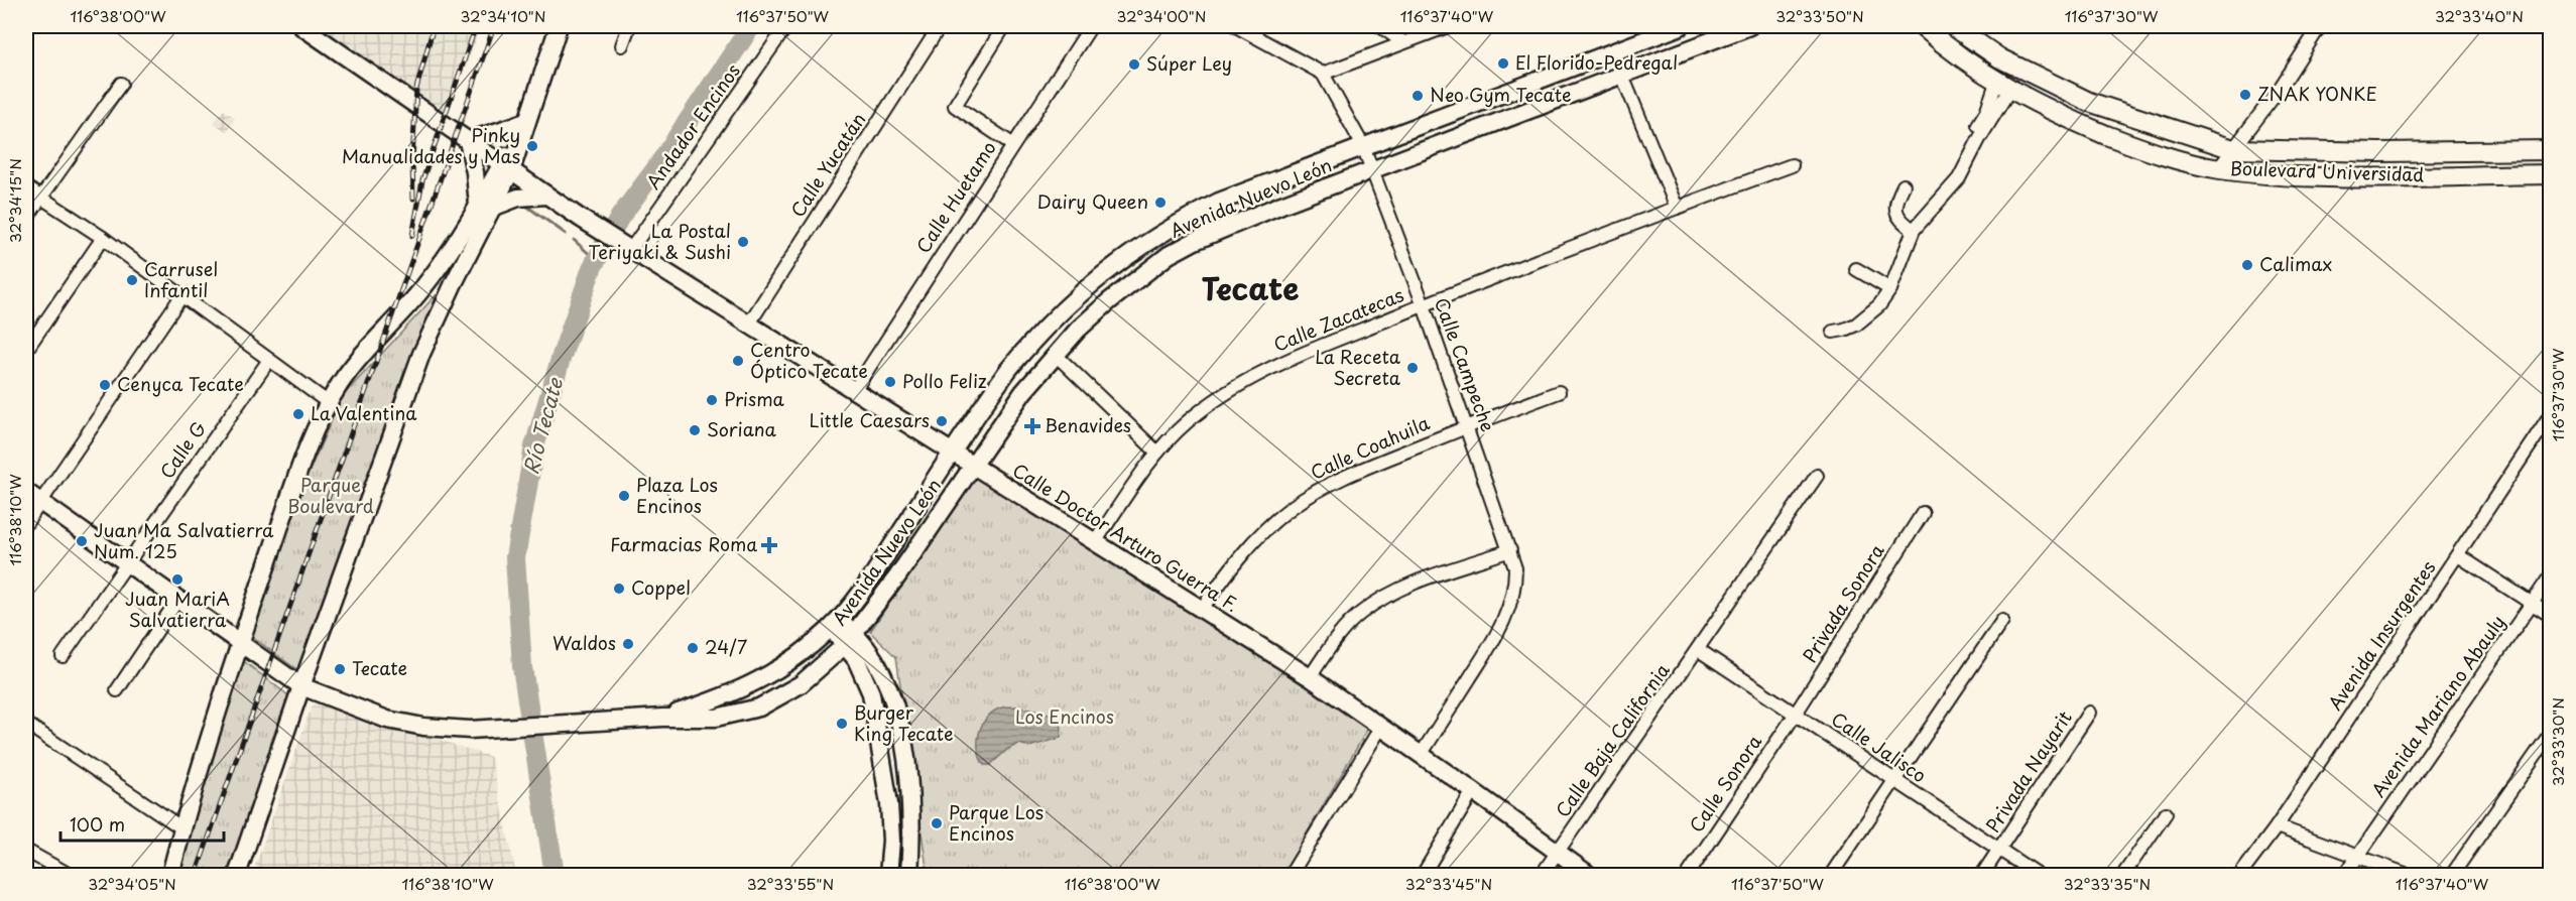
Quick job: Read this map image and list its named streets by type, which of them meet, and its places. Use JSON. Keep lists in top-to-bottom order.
{
  "streets": {
    "main road": ["Boulevard Universidad", "Avenida Nuevo León", "Calle Doctor Arturo Guerra F."],
    "street": [
      "Andador Encinos",
      "Calle Yucatán",
      "Calle Huetamo",
      "Calle Zacatecas",
      "Calle Campeche",
      "Calle Coahuila",
      "Calle G",
      "Privada Sonora",
      "Avenida Insurgentes",
      "Avenida Mariano Abauly",
      "Calle Baja California",
      "Calle Jalisco",
      "Privada Nayarit",
      "Calle Sonora"
    ]
  },
  "crossings": [
    ["Andador Encinos", "Calle Doctor Arturo Guerra F."],
    ["Calle Yucatán", "Calle Doctor Arturo Guerra F."],
    ["Calle Huetamo", "Calle Doctor Arturo Guerra F."],
    ["Avenida Nuevo León", "Calle Campeche"],
    ["Avenida Nuevo León", "Calle Doctor Arturo Guerra F."],
    ["Calle Zacatecas", "Calle Campeche"],
    ["Calle Zacatecas", "Calle Doctor Arturo Guerra F."],
    ["Calle Campeche", "Calle Coahuila"],
    ["Calle Campeche", "Calle Doctor Arturo Guerra F."],
    ["Calle Coahuila", "Calle Doctor Arturo Guerra F."],
    ["Calle Doctor Arturo Guerra F.", "Calle Baja California"],
    ["Privada Sonora", "Calle Jalisco"],
    ["Privada Sonora", "Calle Sonora"],
    ["Calle Baja California", "Calle Jalisco"],
    ["Calle Jalisco", "Privada Nayarit"],
    ["Calle Jalisco", "Calle Sonora"]
  ],
  "districts": ["Tecate"],
  "water": ["Río Tecate"],
  "parks": ["Parque Boulevard", "Los Encinos"],
  "places": {
    "other": [
      "El Florido-Pedregal",
      "Súper Ley",
      "ZNAK YONKE",
      "Neo Gym Tecate",
      "Pinky Manualidades y Mas",
      "Dairy Queen",
      "La Postal Teriyaki & Sushi",
      "Calimax",
      "Carrusel Infantil",
      "Centro Óptico Tecate",
      "La Receta Secreta",
      "Pollo Feliz",
      "Cenyca Tecate",
      "Prisma",
      "La Valentina",
      "Little Caesars",
      "Soriana",
      "Plaza Los Encinos",
      "Juan Ma Salvatierra Num. 125",
      "Juan MariA Salvatierra",
      "Coppel",
      "Waldos",
      "24/7",
      "Tecate",
      "Burger King Tecate",
      "Parque Los Encinos"
    ],
    "health": ["Benavides", "Farmacias Roma"]
  },
  "scale_bar": "100 m",
  "coordinates": [
    "116°38'00\"W",
    "32°34'10\"N",
    "116°37'50\"W",
    "32°34'00\"N",
    "116°37'40\"W",
    "32°33'50\"N",
    "116°37'30\"W",
    "32°33'40\"N",
    "32°34'15\"N",
    "116°38'10\"W",
    "32°33'30\"N",
    "32°34'05\"N",
    "32°33'55\"N",
    "32°33'45\"N",
    "32°33'35\"N"
  ]
}
